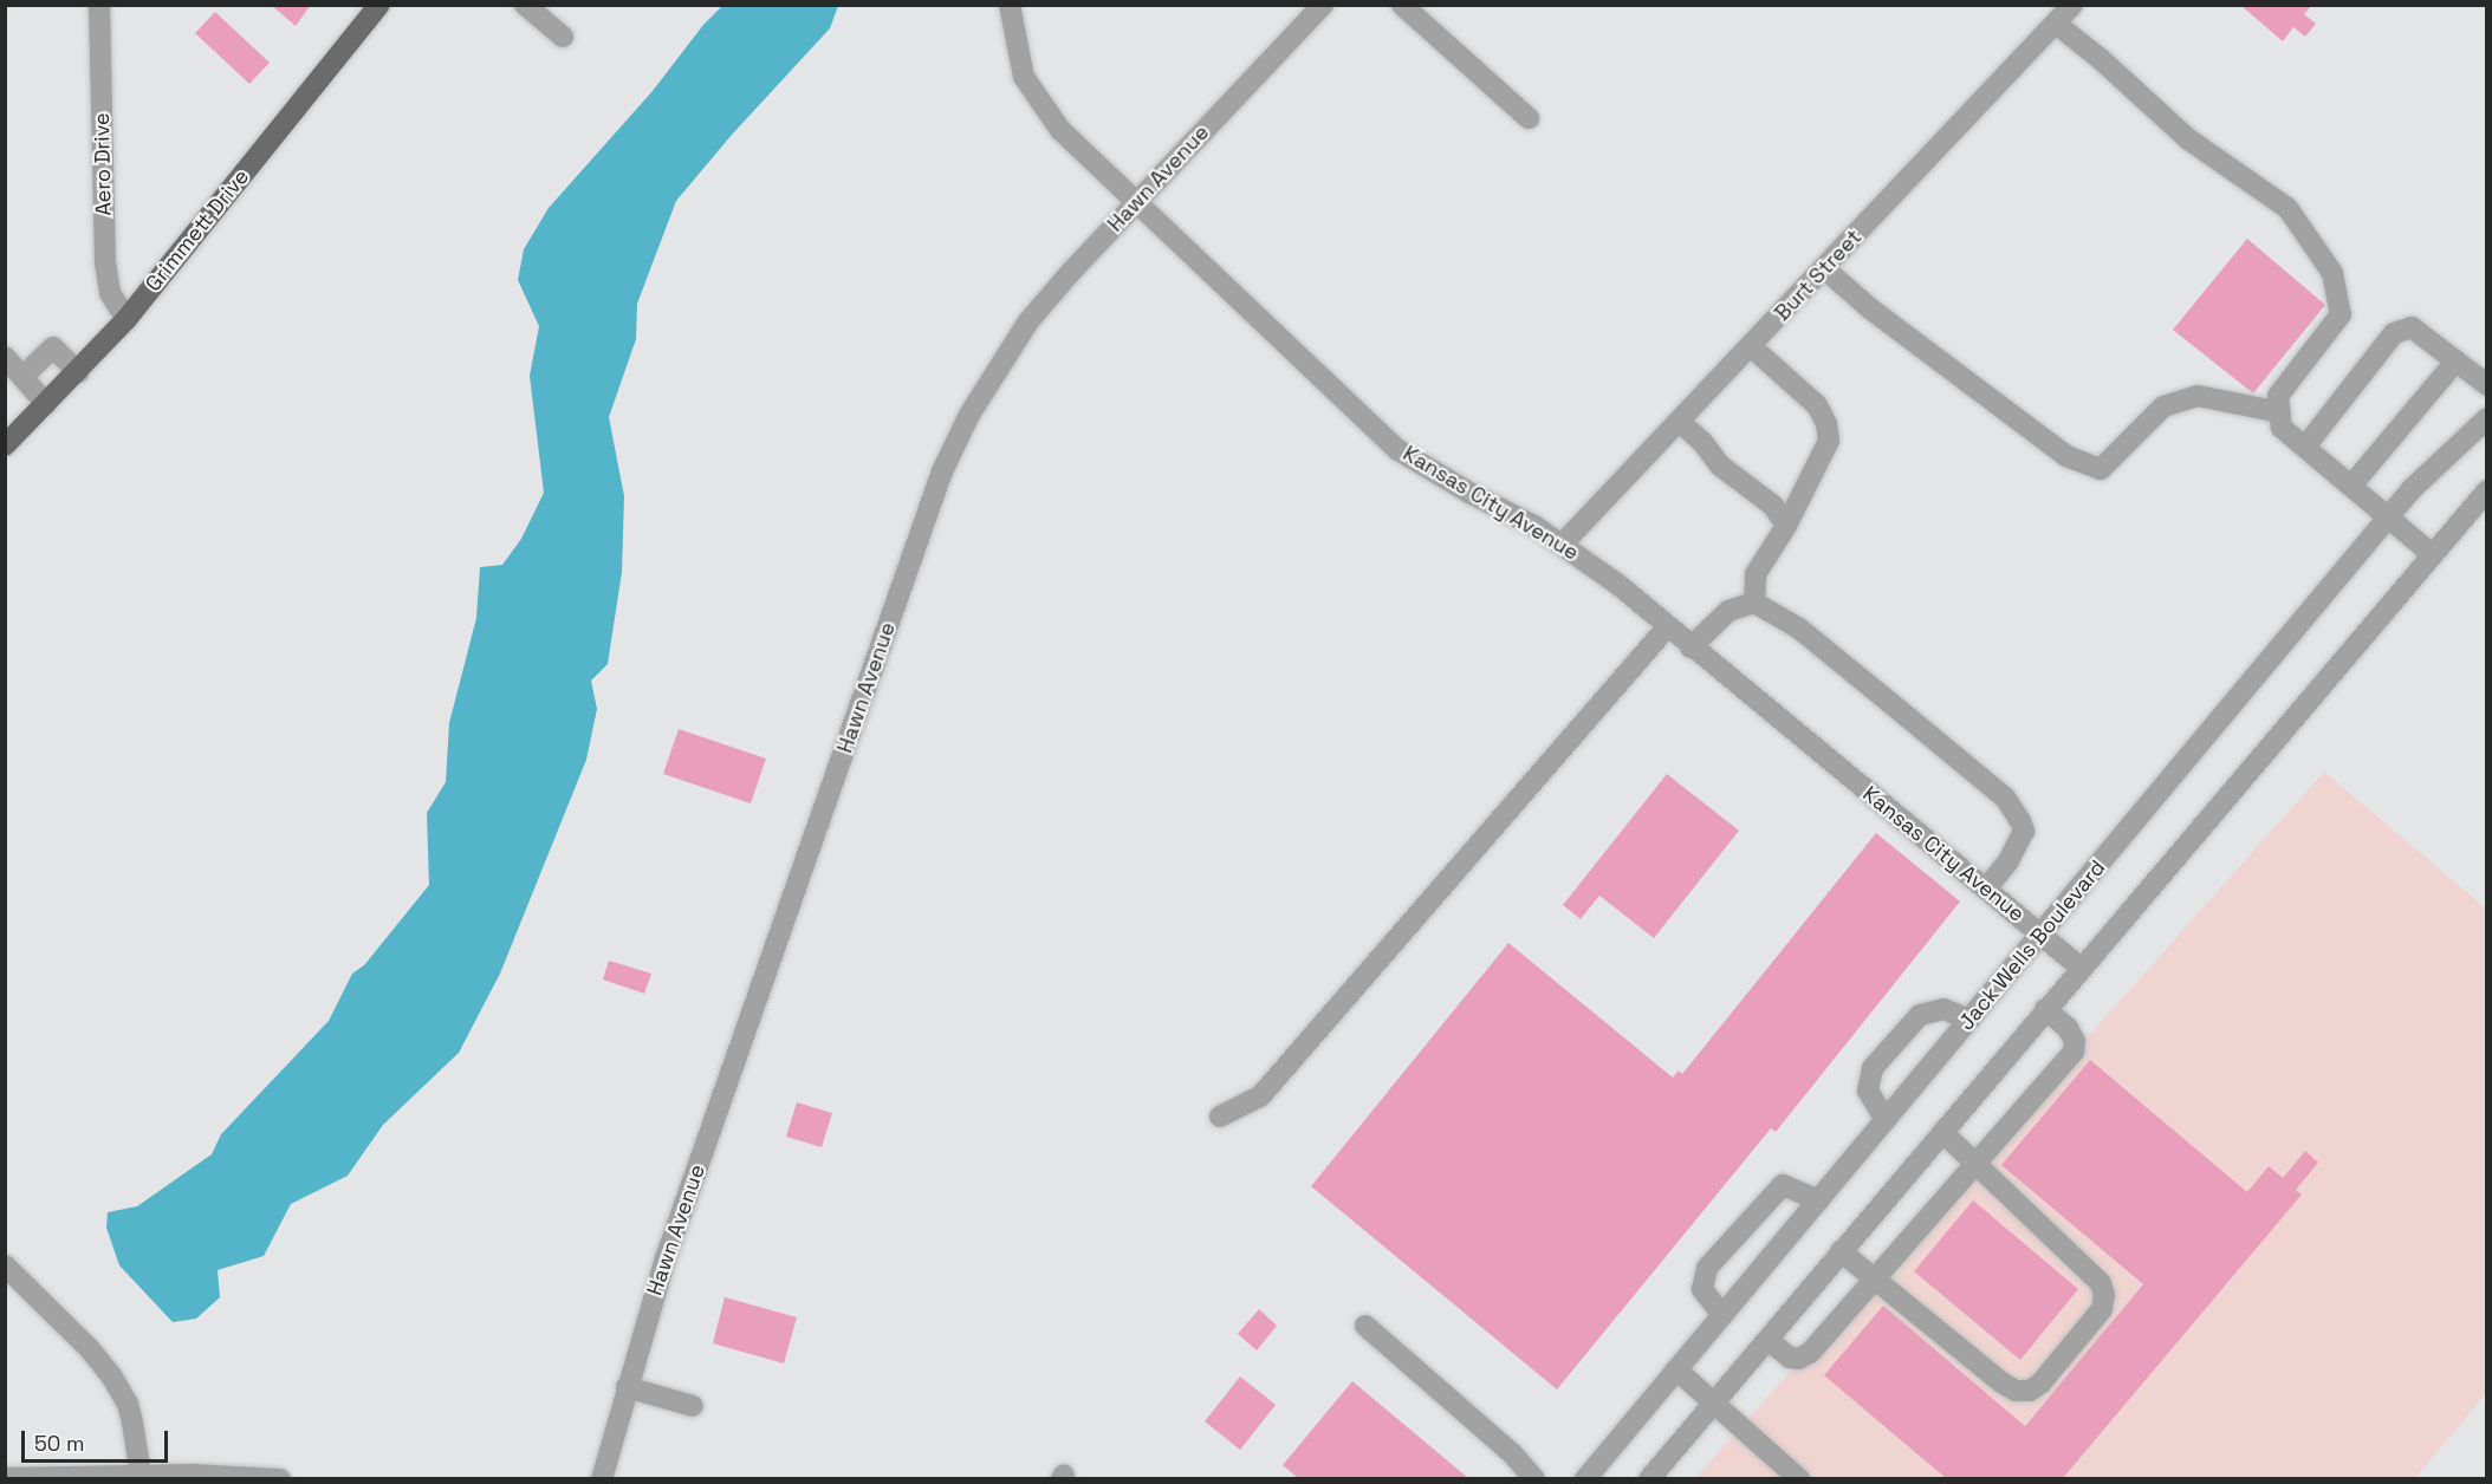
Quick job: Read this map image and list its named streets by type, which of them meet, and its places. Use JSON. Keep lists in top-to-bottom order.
{
  "streets": {
    "main road": ["Grimmett Drive"],
    "street": [
      "Aero Drive",
      "Hawn Avenue",
      "Burt Street",
      "Kansas City Avenue",
      "Jack Wells Boulevard"
    ]
  },
  "crossings": [
    ["Aero Drive", "Grimmett Drive"],
    ["Hawn Avenue", "Kansas City Avenue"],
    ["Burt Street", "Kansas City Avenue"],
    ["Kansas City Avenue", "Jack Wells Boulevard"]
  ],
  "scale_bar": "50 m"
}
